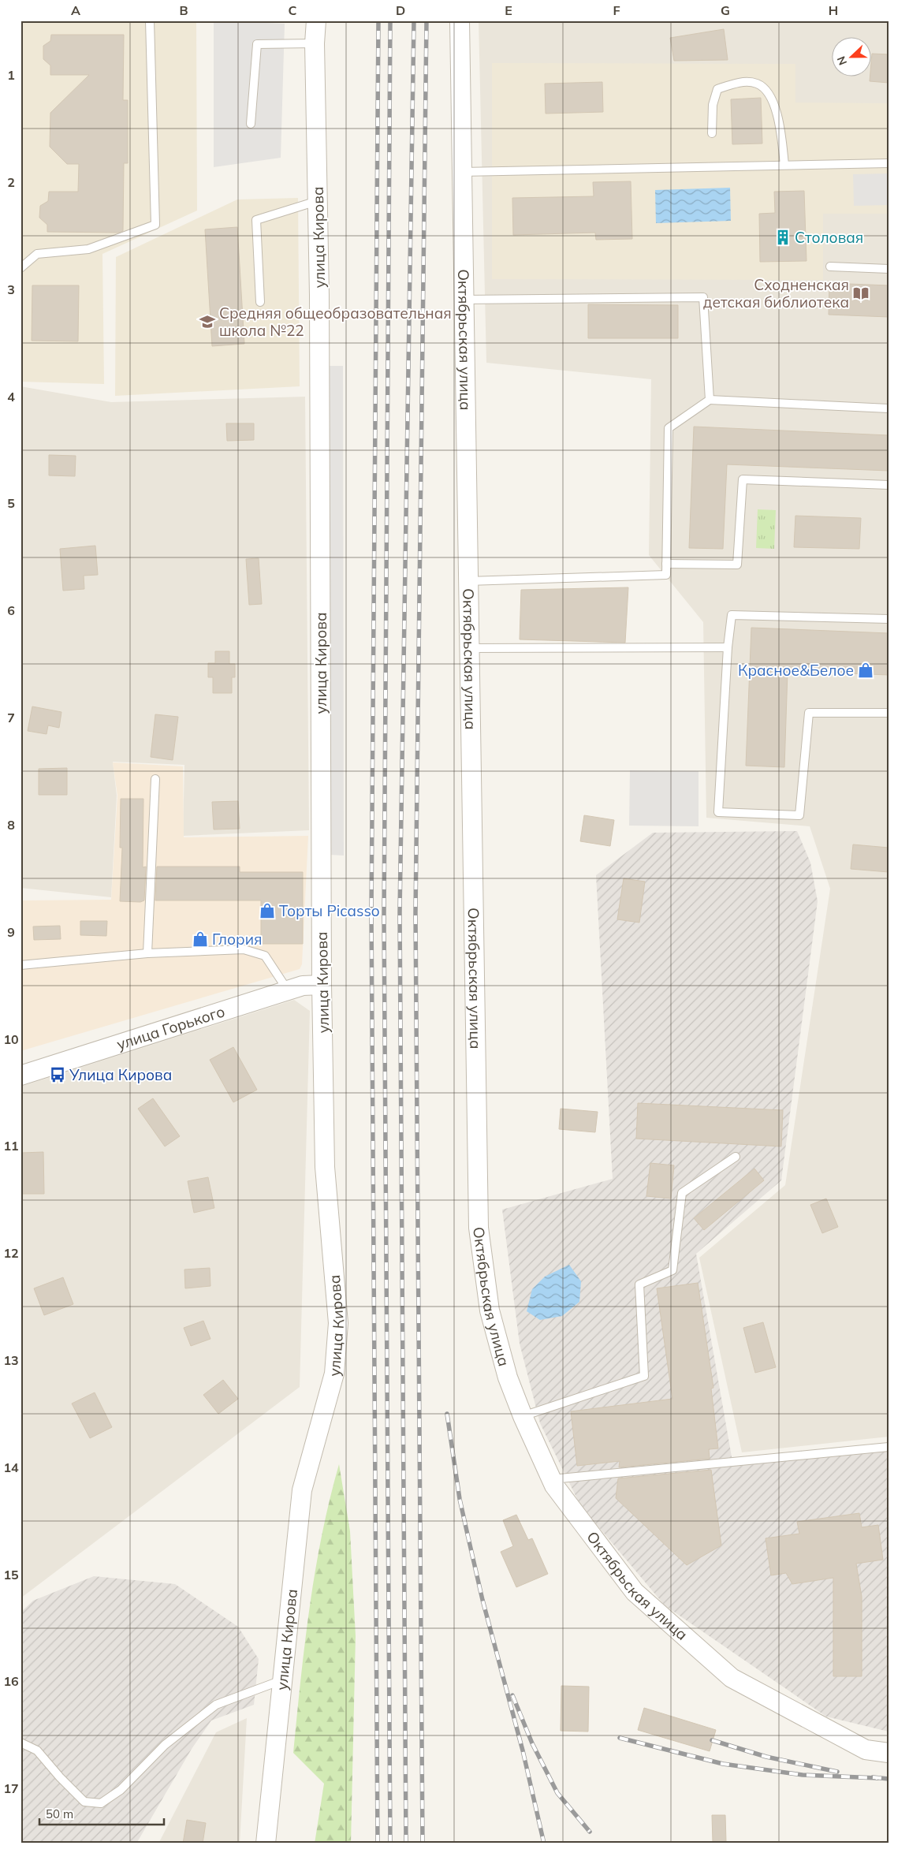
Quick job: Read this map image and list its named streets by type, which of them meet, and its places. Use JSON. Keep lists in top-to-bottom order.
{
  "streets": {
    "street": ["улица Кирова", "Октябрьская улица", "улица Горького"]
  },
  "crossings": [
    ["улица Кирова", "улица Горького"]
  ],
  "places": {
    "building": ["Столовая"],
    "library": ["Сходненская детская библиотека"],
    "school or university": ["Средняя общеобразовательная школа №22"],
    "shop": ["Красное&Белое", "Торты Picasso", "Глория"],
    "bus stop": ["Улица Кирова"]
  },
  "scale_bar": "50 m",
  "north": "left",
  "grid": {
    "columns": [
      "A",
      "B",
      "C",
      "D",
      "E",
      "F",
      "G",
      "H"
    ],
    "rows": [
      "1",
      "2",
      "3",
      "4",
      "5",
      "6",
      "7",
      "8",
      "9",
      "10",
      "11",
      "12",
      "13",
      "14",
      "15",
      "16",
      "17"
    ]
  }
}
